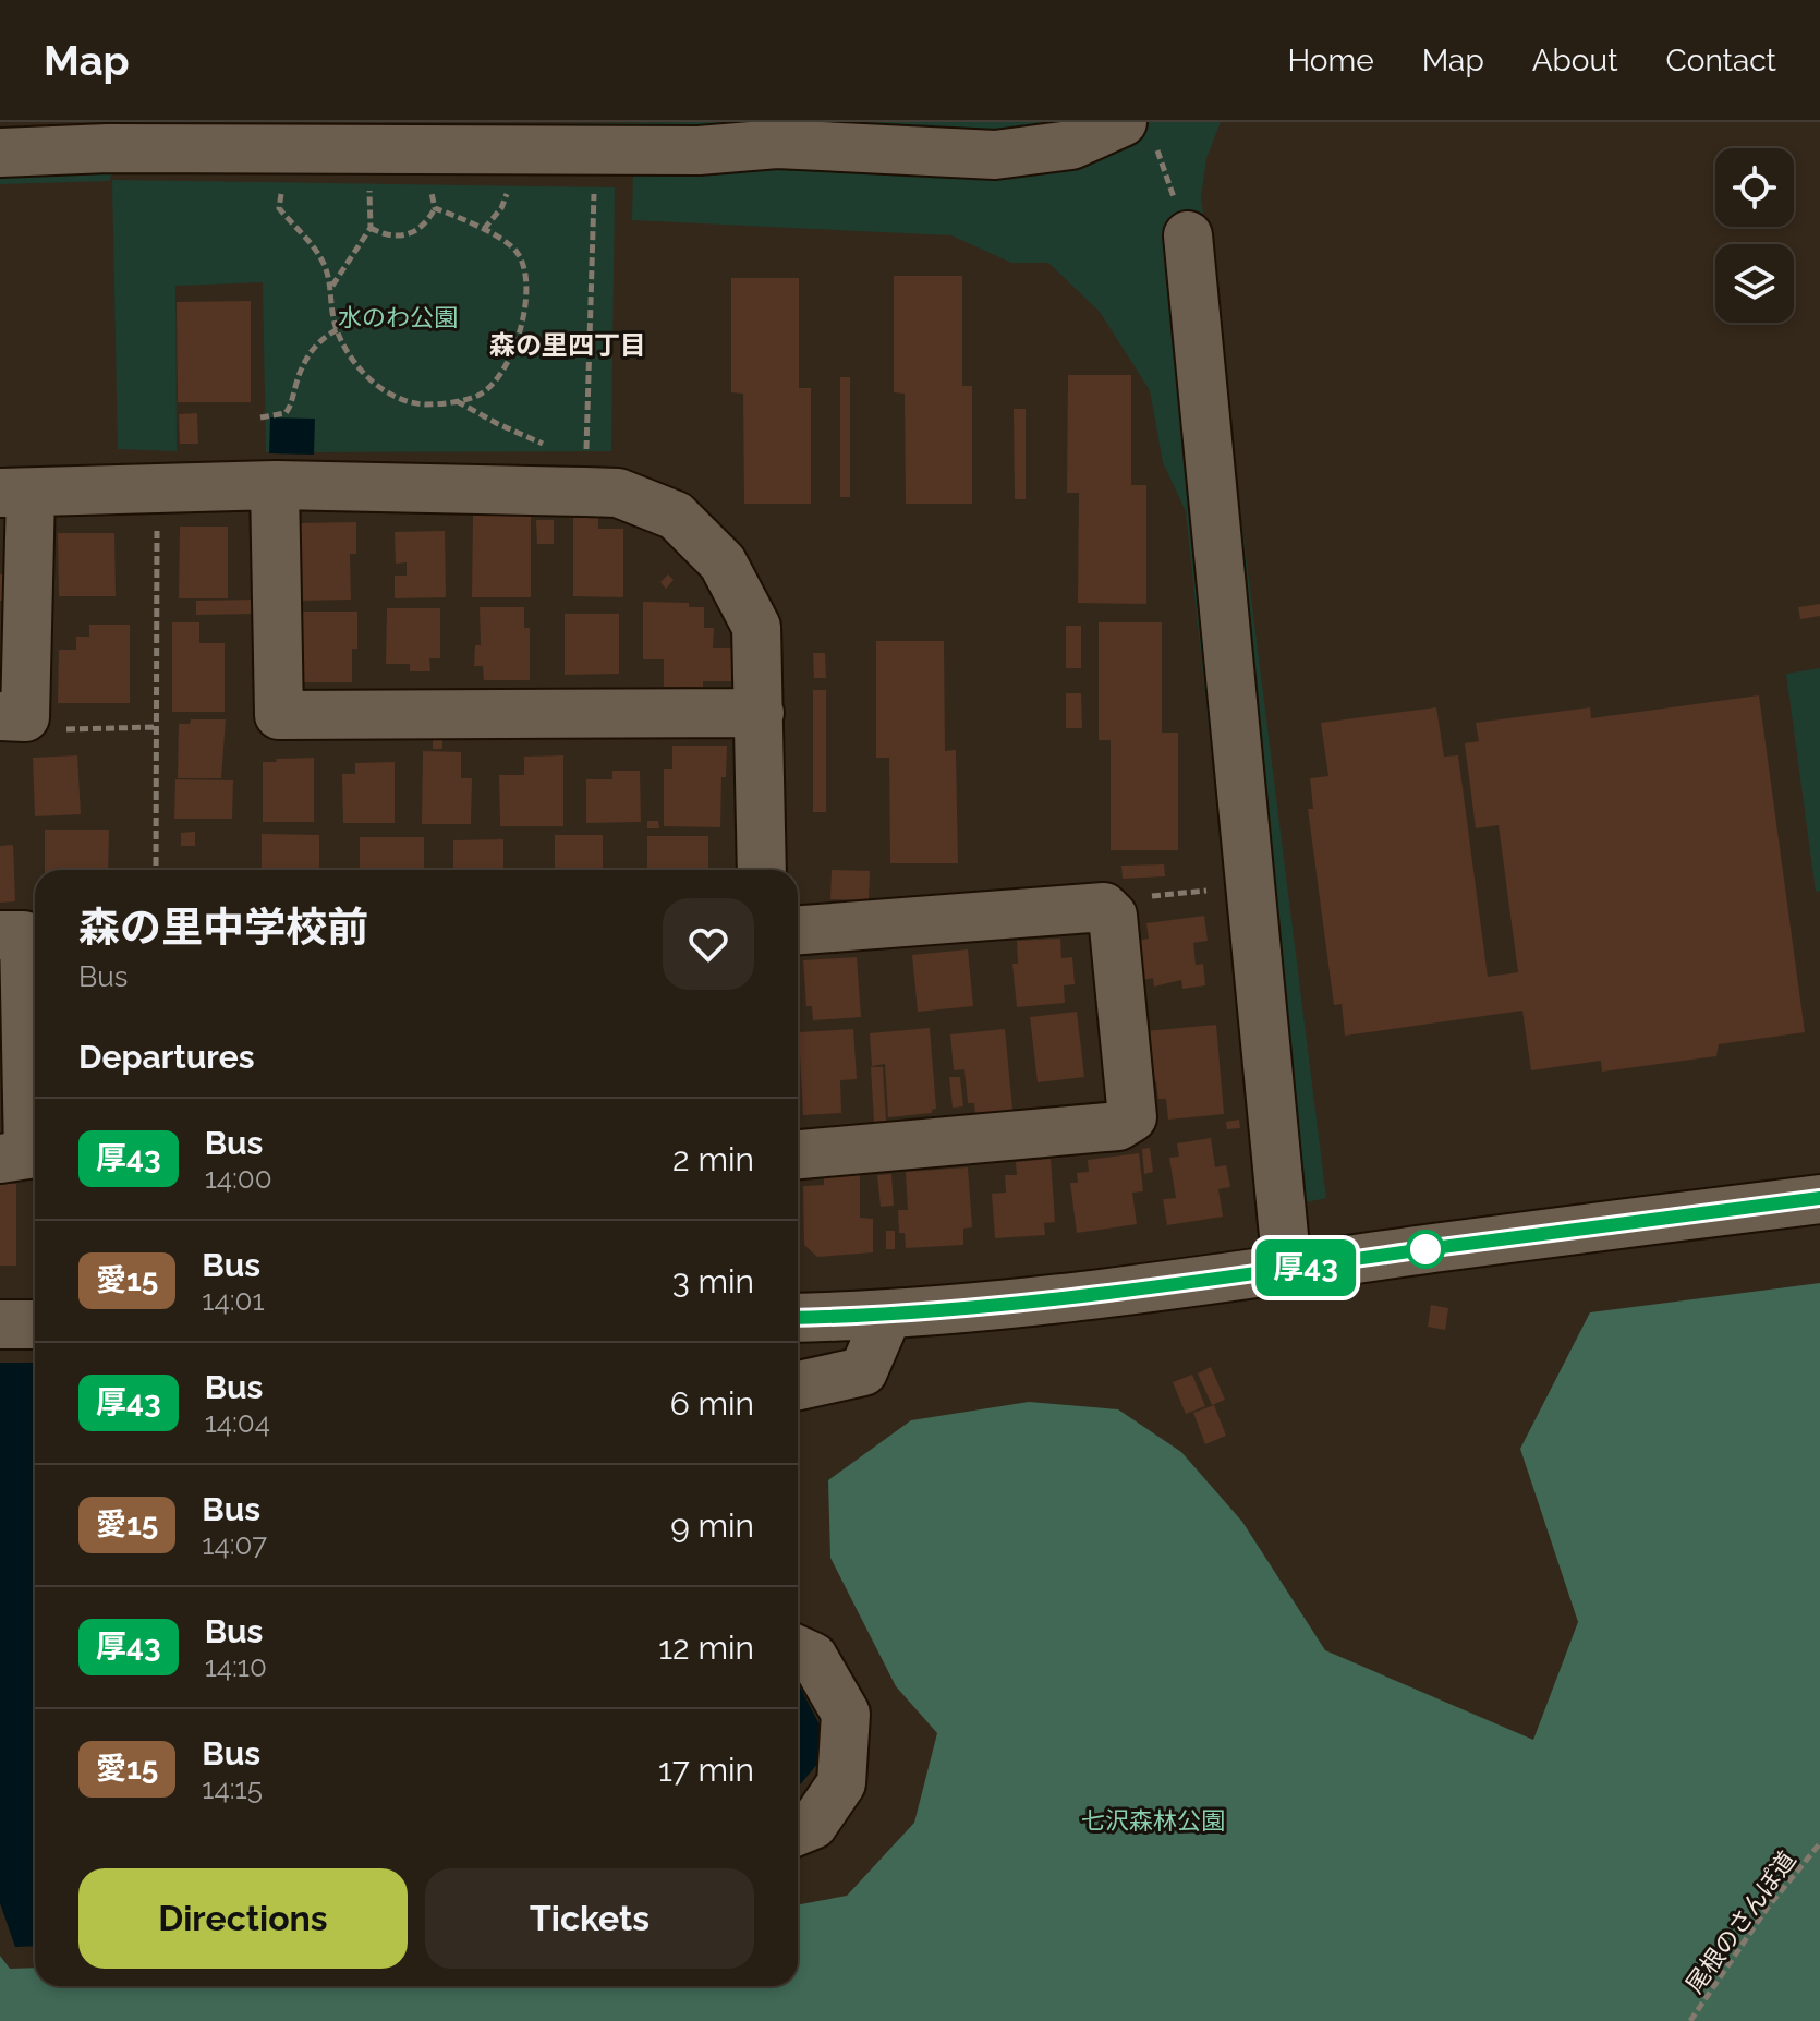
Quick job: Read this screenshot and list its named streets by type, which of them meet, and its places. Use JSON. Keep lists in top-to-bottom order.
{
  "streets": {
    "path": ["尾根のさんぽ道"]
  },
  "districts": ["森の里四丁目"],
  "parks": ["水のわ公園", "七沢森林公園"],
  "lines": ["bus line 厚43"],
  "page": {
    "header": "Map",
    "nav": [
      "Home",
      "Map",
      "About",
      "Contact"
    ],
    "on_map": "厚43",
    "heading": [
      ["森の里中学校前", "Bus"],
      "Departures"
    ],
    "list": [
      {
        "mark": "厚43",
        "name": "Bus",
        "note": "14:00",
        "value": "2 min"
      },
      {
        "mark": "愛15",
        "name": "Bus",
        "note": "14:01",
        "value": "3 min"
      },
      {
        "mark": "厚43",
        "name": "Bus",
        "note": "14:04",
        "value": "6 min"
      },
      {
        "mark": "愛15",
        "name": "Bus",
        "note": "14:07",
        "value": "9 min"
      },
      {
        "mark": "厚43",
        "name": "Bus",
        "note": "14:10",
        "value": "12 min"
      },
      {
        "mark": "愛15",
        "name": "Bus",
        "note": "14:15",
        "value": "17 min"
      }
    ],
    "buttons": ["Directions", "Tickets"]
  }
}
